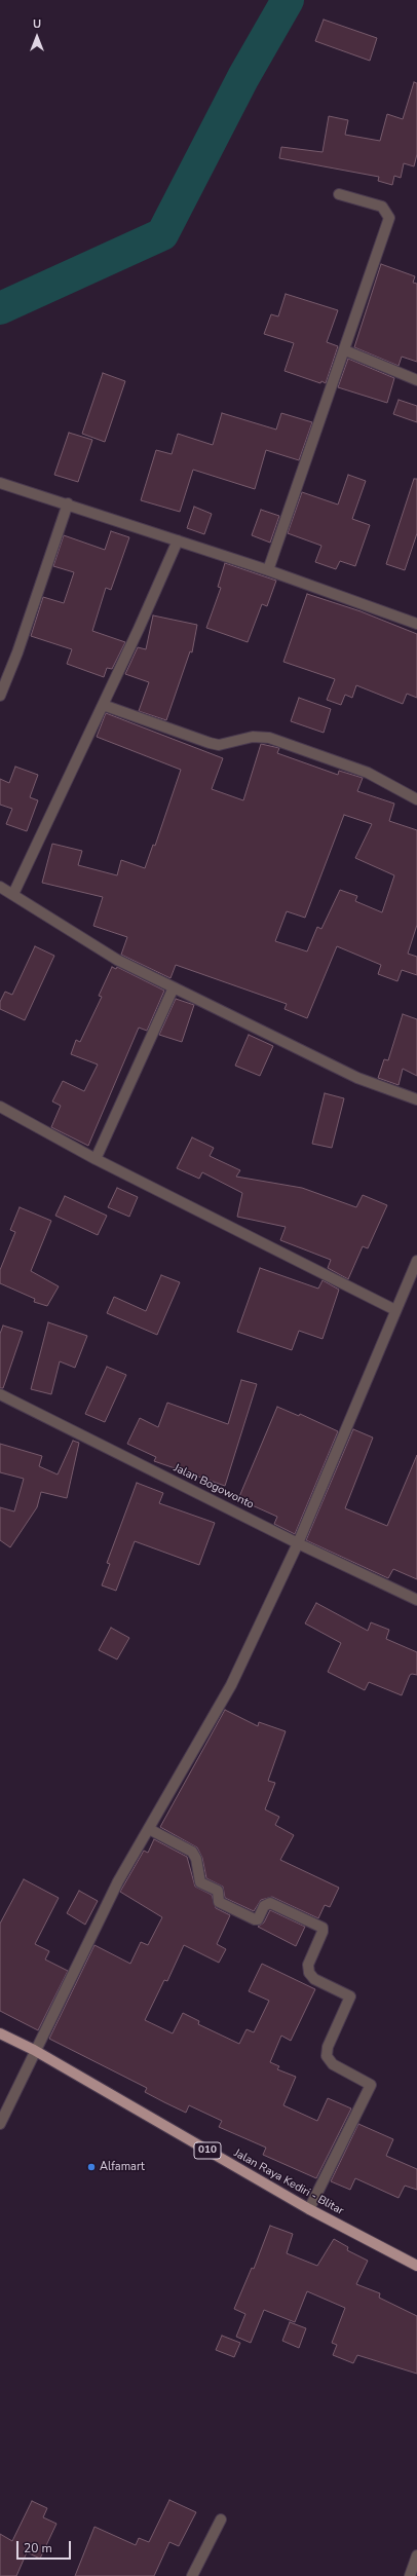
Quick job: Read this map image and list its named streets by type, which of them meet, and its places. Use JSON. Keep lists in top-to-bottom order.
{
  "streets": {
    "main road": ["010", "Jalan Raya Kediri - Blitar"],
    "street": ["Jalan Bogowonto"]
  },
  "places": ["Alfamart"],
  "scale_bar": "20 m",
  "north": "top"
}
